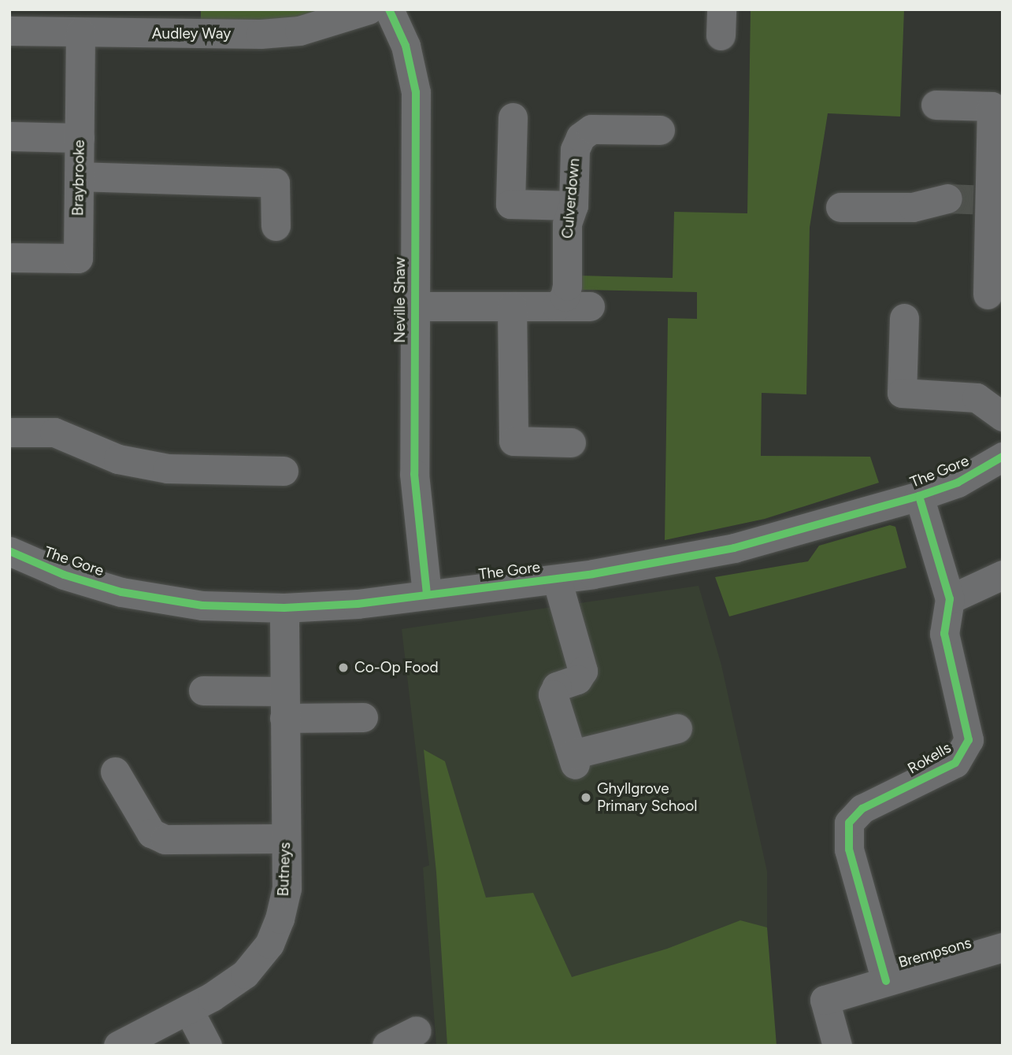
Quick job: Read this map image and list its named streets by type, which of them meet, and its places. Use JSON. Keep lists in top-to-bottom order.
{
  "streets": {
    "street": [
      "Audley Way",
      "Braybrooke",
      "Culverdown",
      "Neville Shaw",
      "The Gore",
      "Rokells",
      "Butneys",
      "Brempsons"
    ]
  },
  "crossings": [
    ["Audley Way", "Braybrooke"],
    ["Neville Shaw", "The Gore"],
    ["The Gore", "Rokells"],
    ["The Gore", "Butneys"],
    ["Rokells", "Brempsons"]
  ],
  "places": ["Co-Op Food", "Ghyllgrove Primary School"]
}
